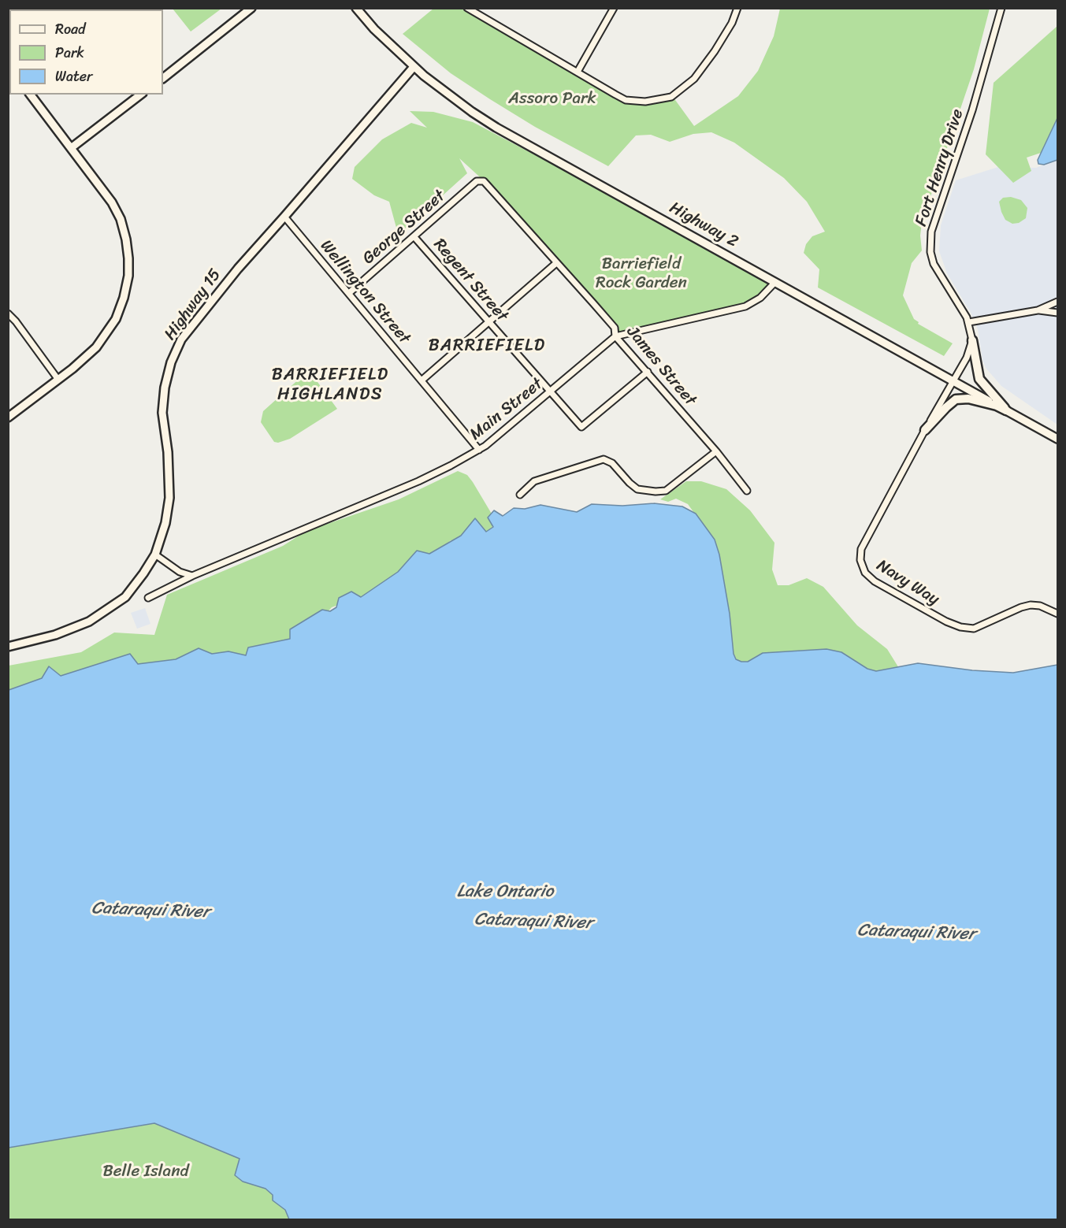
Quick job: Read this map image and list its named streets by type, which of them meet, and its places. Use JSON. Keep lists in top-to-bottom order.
{
  "streets": {
    "main road": ["Highway 2", "Highway 15"],
    "street": [
      "Fort Henry Drive",
      "George Street",
      "Regent Street",
      "Wellington Street",
      "James Street",
      "Main Street",
      "Navy Way"
    ]
  },
  "crossings": [
    ["Highway 2", "Highway 15"],
    ["Highway 2", "Main Street"],
    ["Highway 2", "Navy Way"],
    ["George Street", "Regent Street"],
    ["George Street", "Wellington Street"],
    ["George Street", "James Street"],
    ["Regent Street", "James Street"],
    ["Regent Street", "Main Street"],
    ["Wellington Street", "Highway 15"],
    ["Wellington Street", "Main Street"],
    ["James Street", "Main Street"]
  ],
  "districts": ["BARRIEFIELD", "BARRIEFIELD HIGHLANDS"],
  "water": ["Lake Ontario", "Cataraqui River"],
  "parks": ["Assoro Park", "Barriefield Rock Garden", "Belle Island"],
  "legend": ["Road", "Park", "Water"]
}
